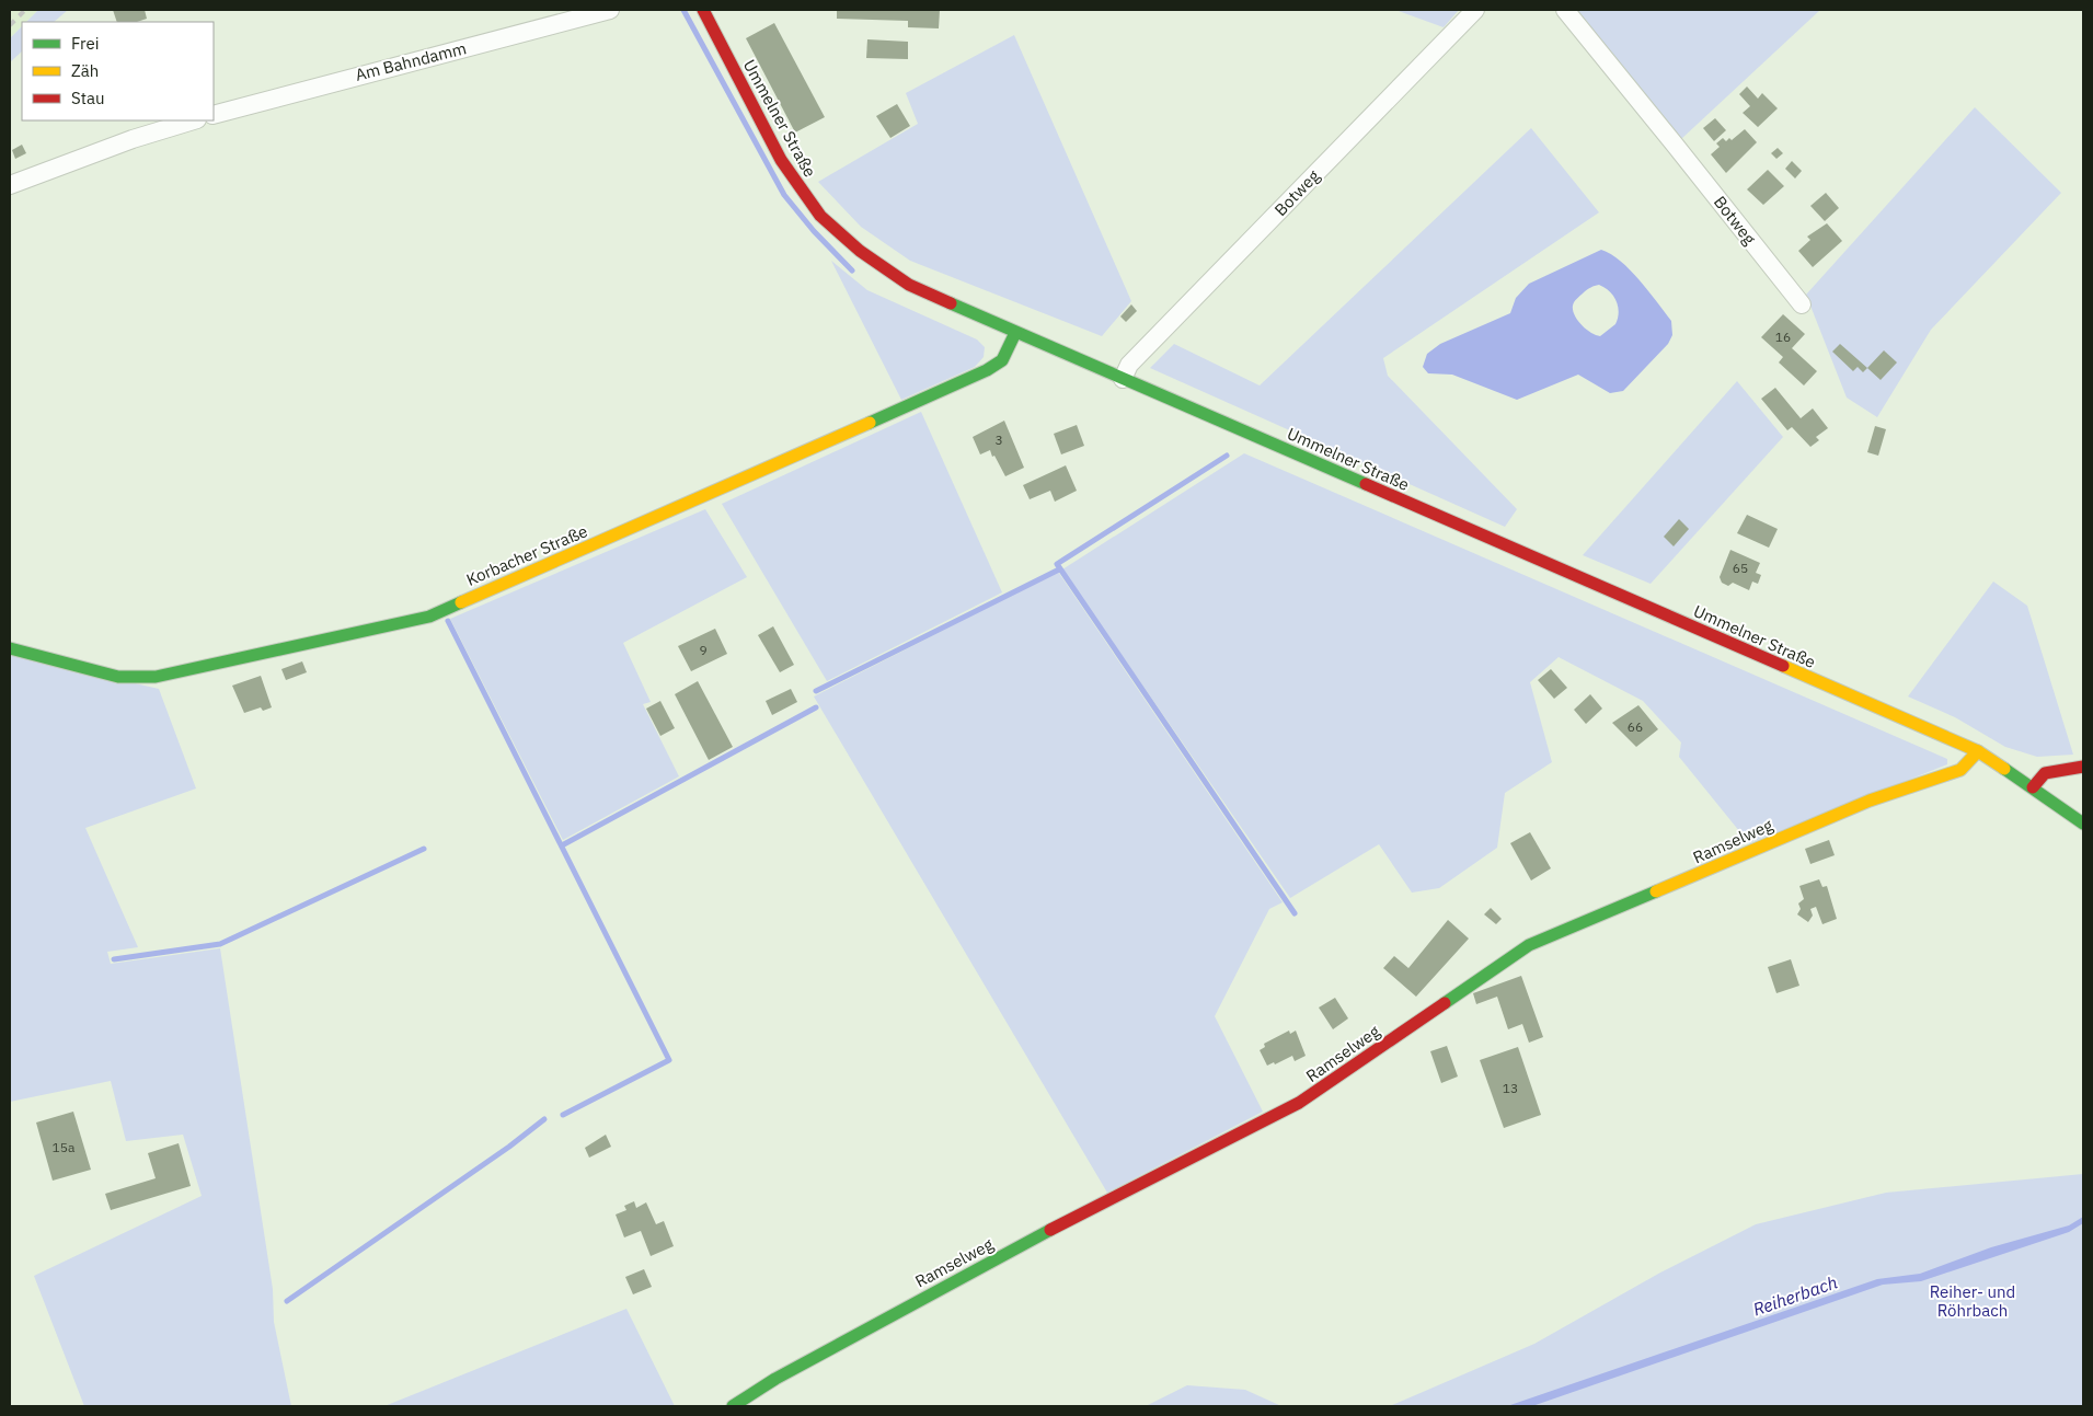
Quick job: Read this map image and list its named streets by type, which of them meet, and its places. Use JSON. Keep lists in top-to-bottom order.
{
  "streets": {
    "street": [
      "Am Bahndamm",
      "Ummelner Straße",
      "Botweg",
      "Korbacher Straße",
      "Ramselweg"
    ]
  },
  "crossings": [
    ["Ummelner Straße", "Botweg"],
    ["Ummelner Straße", "Korbacher Straße"],
    ["Ummelner Straße", "Ramselweg"]
  ],
  "water": ["Reiherbach"],
  "parks": ["Reiher- und Röhrbach"],
  "house_numbers": [
    "16",
    "3",
    "65",
    "9",
    "66",
    "13",
    "15a"
  ],
  "legend": ["Frei", "Zäh", "Stau"]
}
